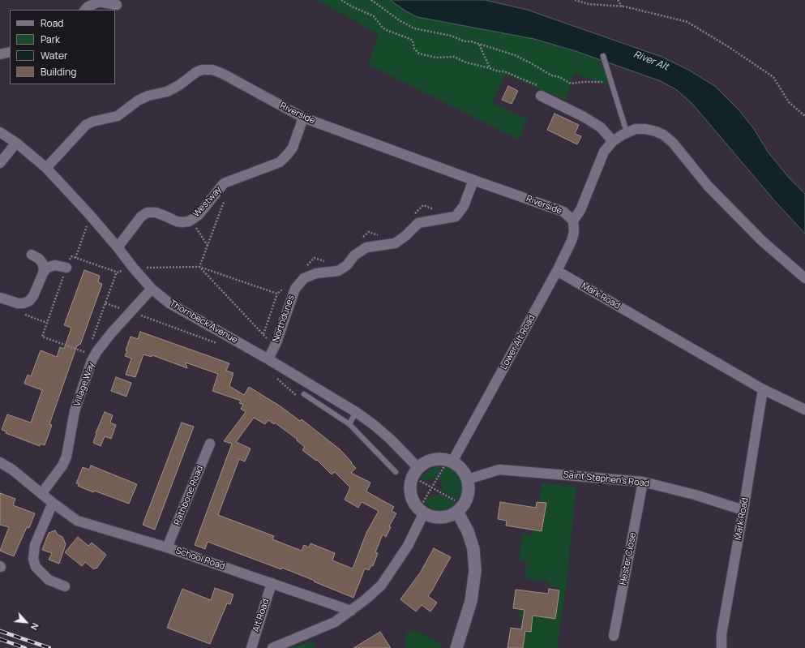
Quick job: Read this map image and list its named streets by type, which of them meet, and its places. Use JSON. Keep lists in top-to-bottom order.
{
  "streets": {
    "street": [
      "Riverside",
      "Westway",
      "Mark Road",
      "Northdunes",
      "Thornbeck Avenue",
      "Lower Alt Road",
      "Village Way",
      "Saint Stephen's Road",
      "Rathbone Road",
      "School Road",
      "Hester Close",
      "Alt Road"
    ]
  },
  "crossings": [
    ["Riverside", "Westway"],
    ["Riverside", "Northdunes"],
    ["Riverside", "Thornbeck Avenue"],
    ["Riverside", "Lower Alt Road"],
    ["Westway", "Thornbeck Avenue"],
    ["Mark Road", "Lower Alt Road"],
    ["Mark Road", "Saint Stephen's Road"],
    ["Northdunes", "Thornbeck Avenue"],
    ["Thornbeck Avenue", "Village Way"],
    ["Village Way", "School Road"],
    ["Saint Stephen's Road", "Hester Close"],
    ["Rathbone Road", "School Road"],
    ["School Road", "Alt Road"]
  ],
  "water": ["River Alt"],
  "legend": [
    "Road",
    "Park",
    "Water",
    "Building"
  ],
  "north": "bottom right"
}
